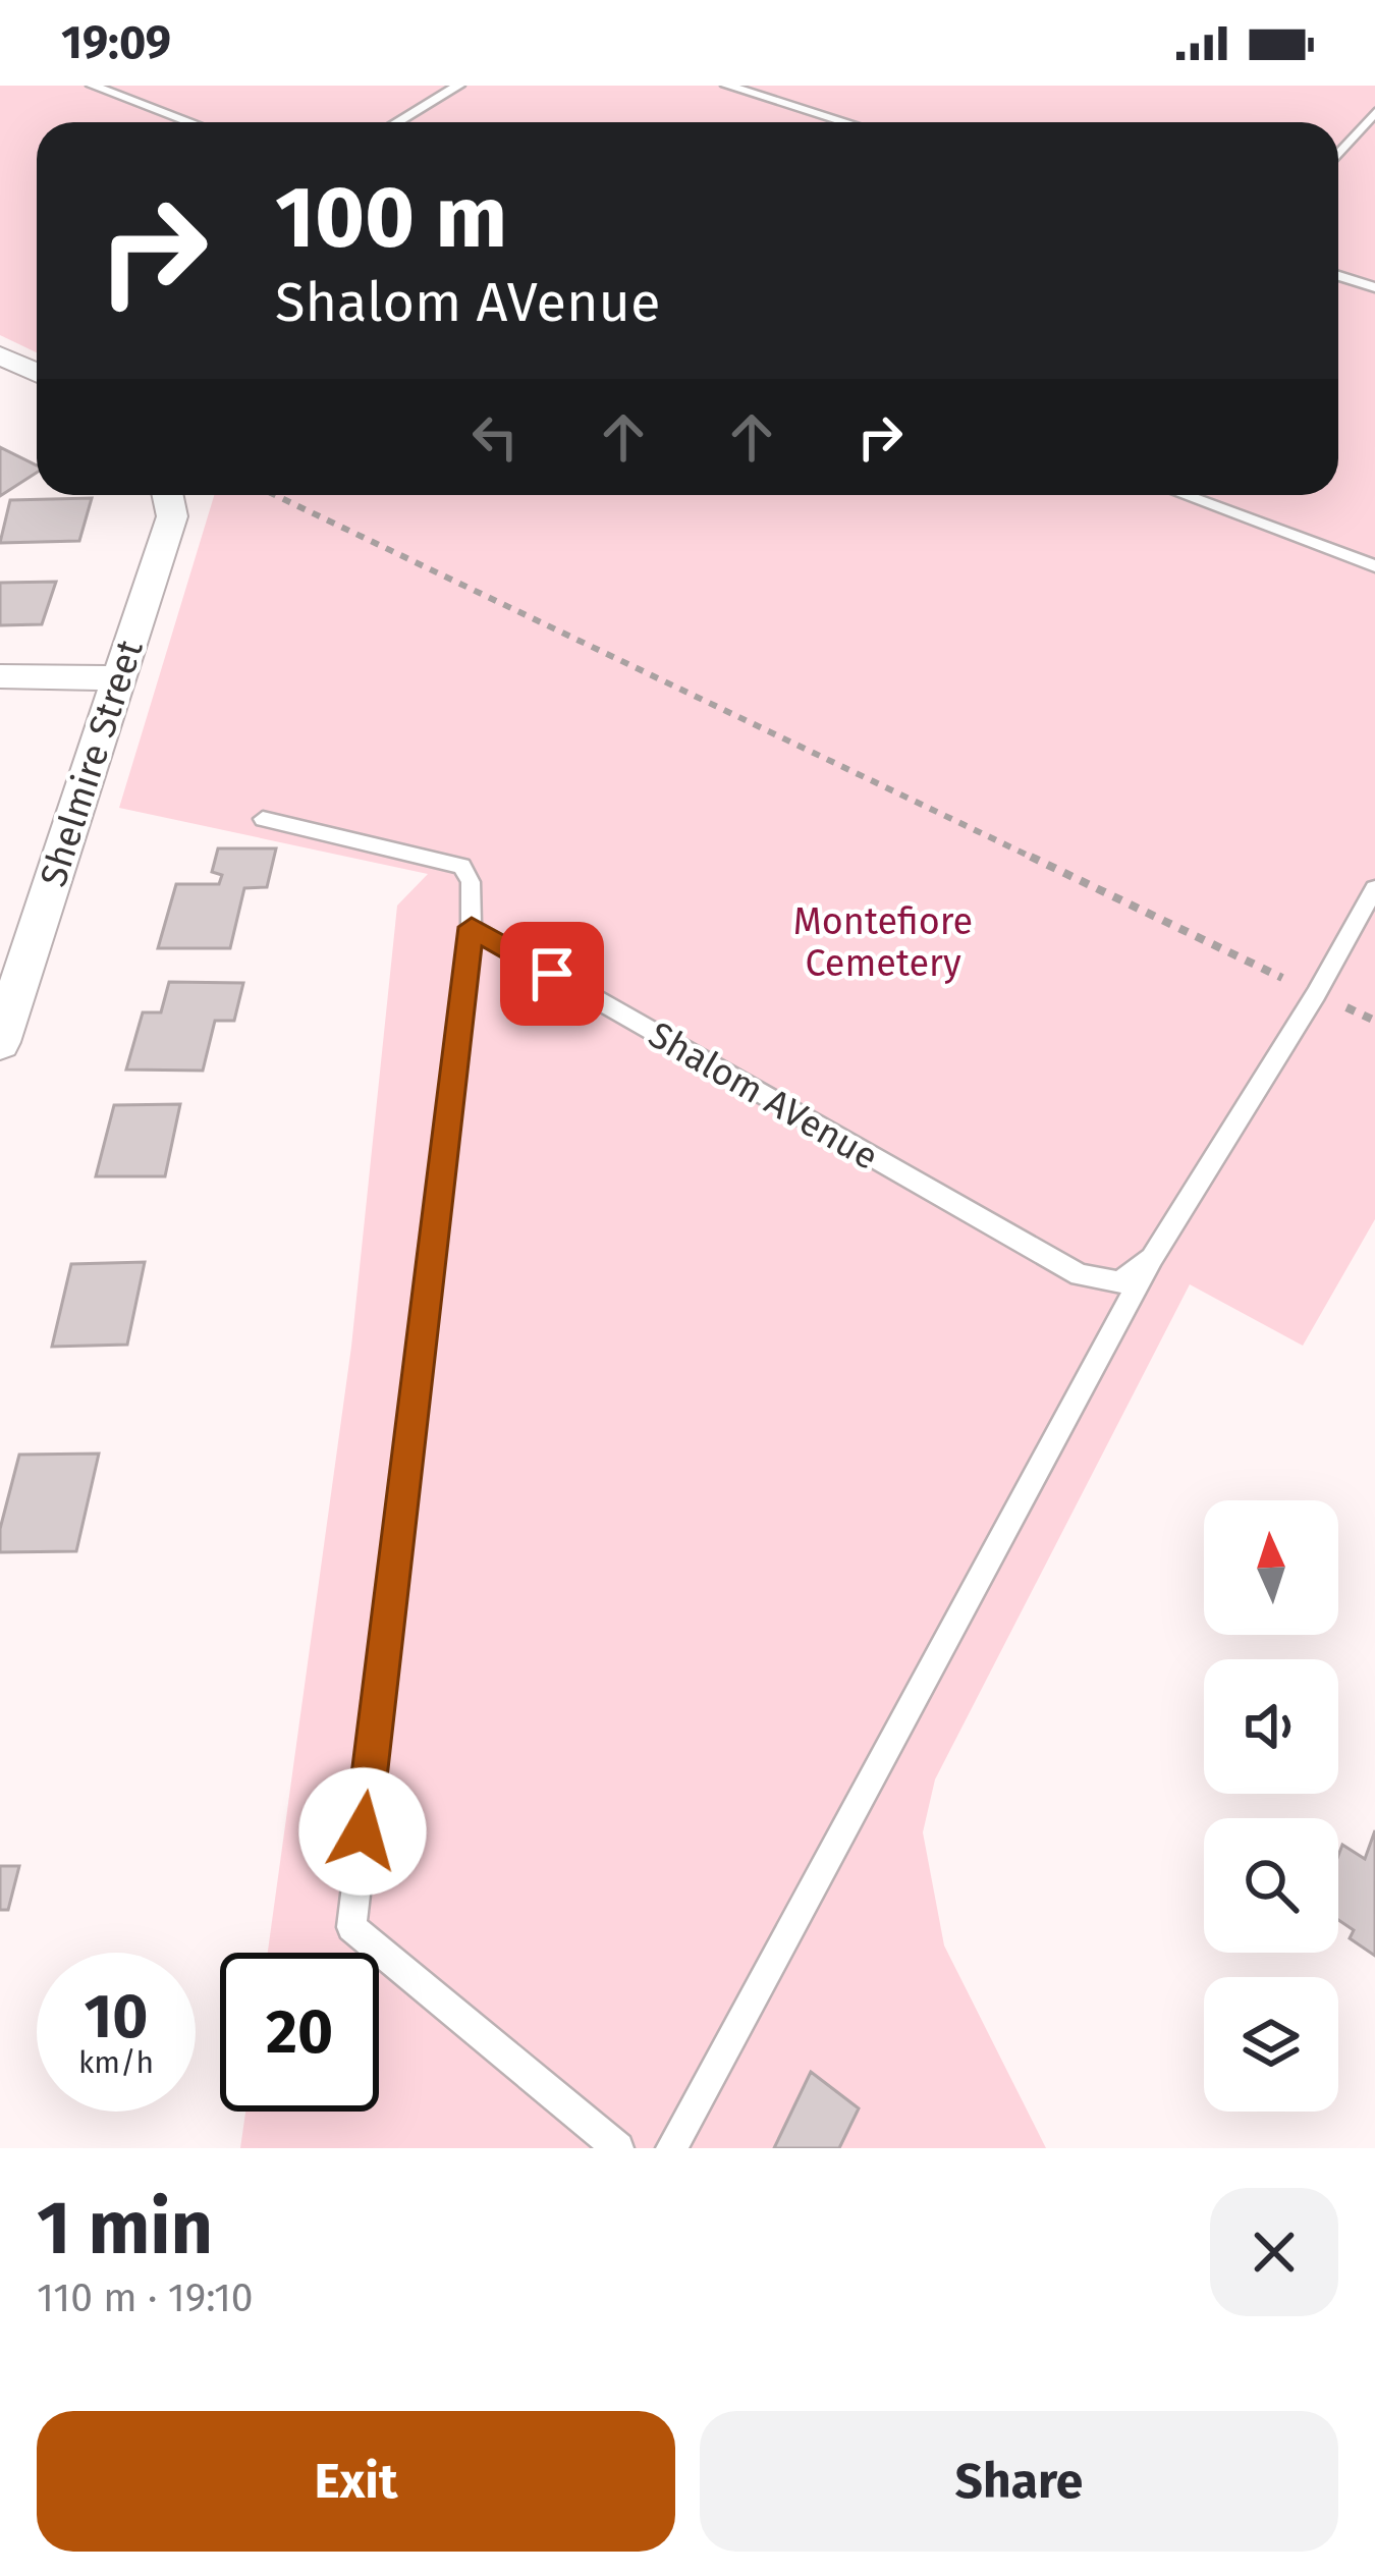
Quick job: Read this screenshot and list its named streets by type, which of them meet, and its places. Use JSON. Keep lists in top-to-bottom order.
{
  "streets": {
    "street": ["Shelmire Street"],
    "lane": ["Shalom AVenue"]
  },
  "parks": ["Montefiore Cemetery"],
  "north": "top",
  "page": {
    "status": "19:09",
    "turn": ["100 m", "Shalom AVenue"],
    "speed": "10 km/h",
    "limit": "20",
    "heading": ["1 min", "110 m · 19:10"],
    "buttons": ["Exit", "Share"]
  }
}
